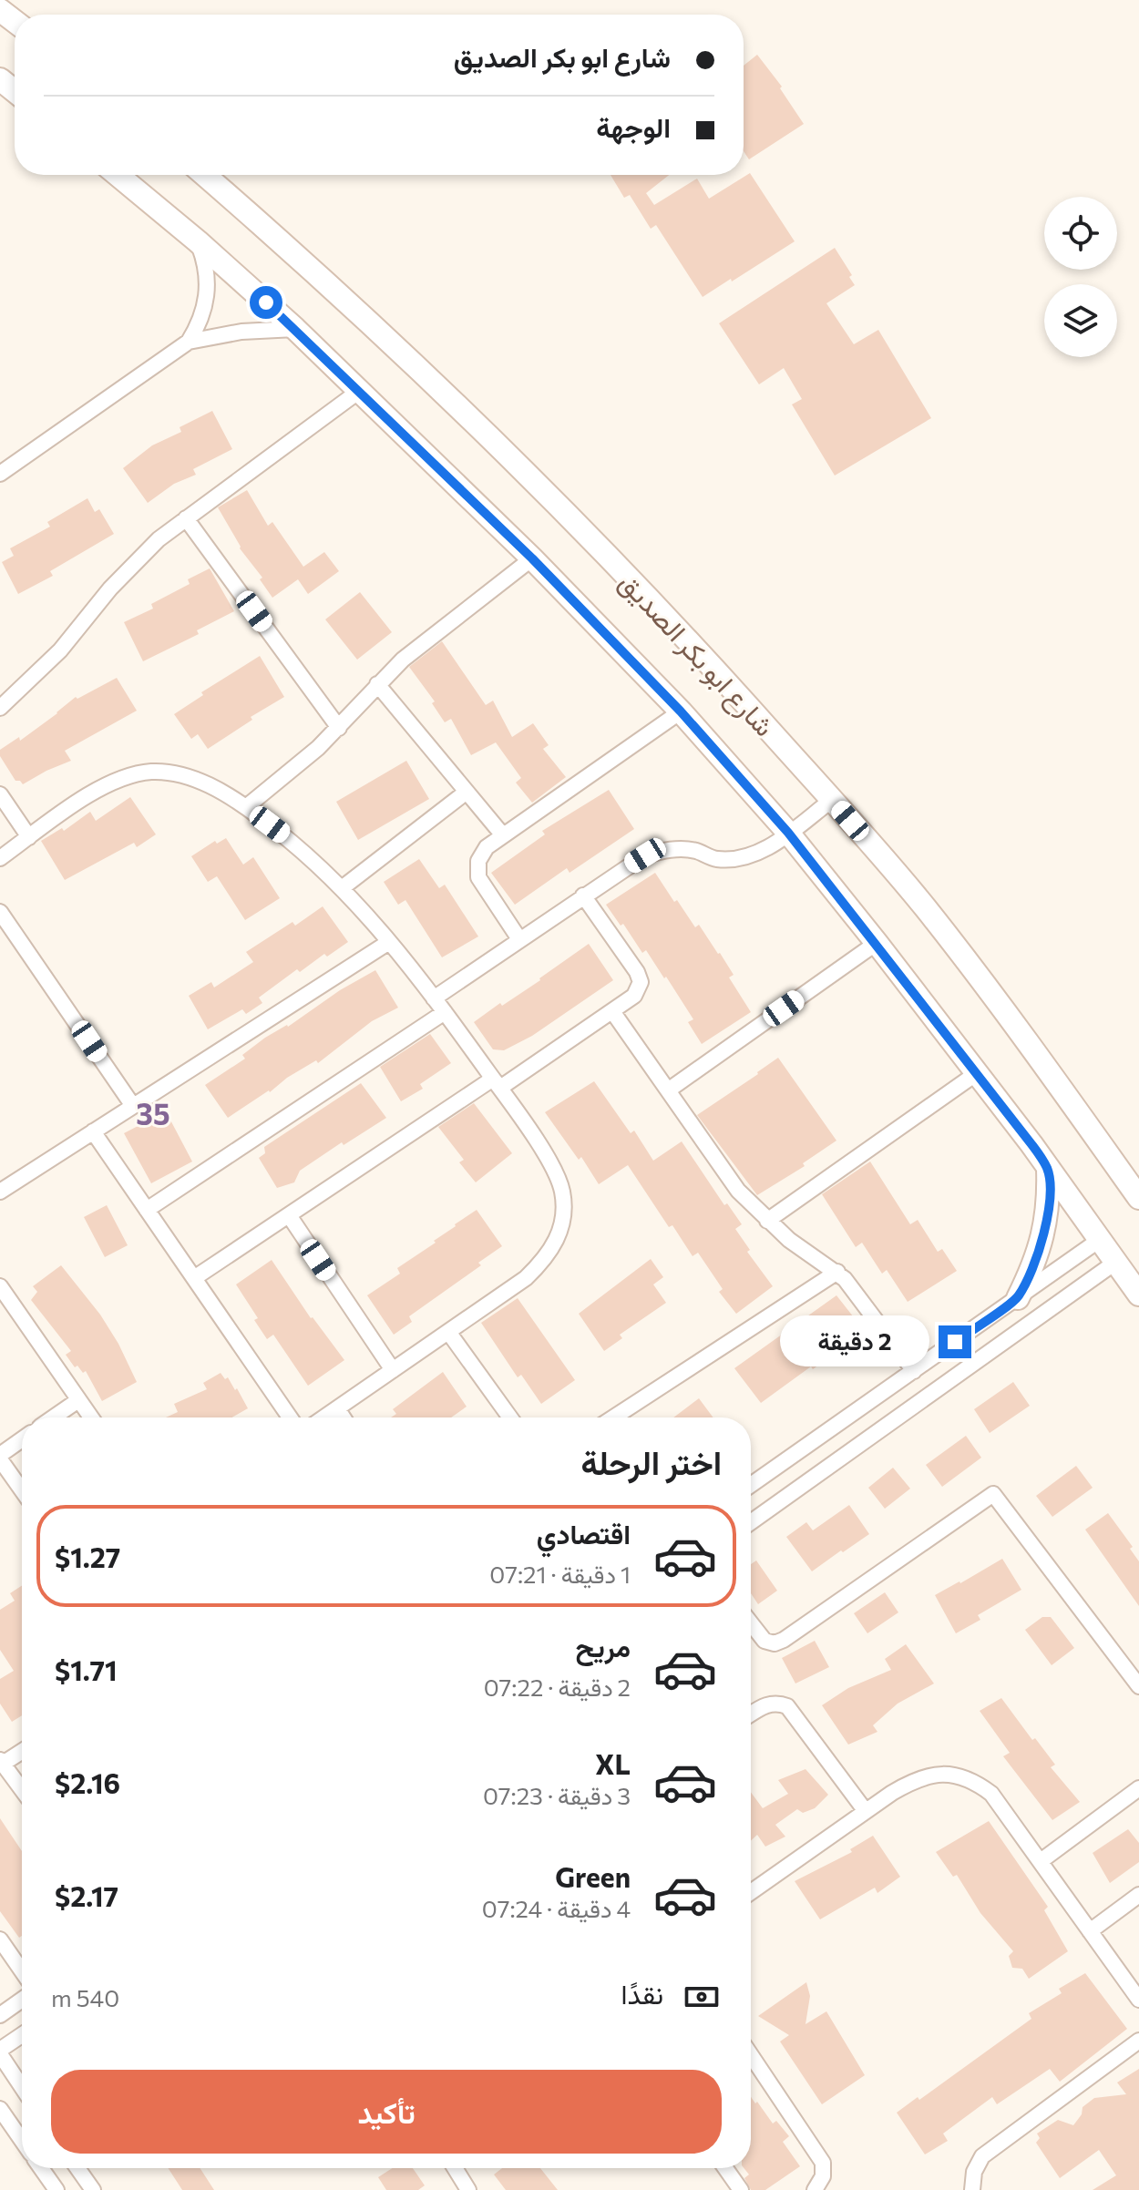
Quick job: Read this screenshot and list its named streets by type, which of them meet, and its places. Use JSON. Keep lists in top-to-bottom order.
{
  "streets": {
    "main road": ["شارع ابو بكر الصديق"]
  },
  "districts": ["35"],
  "page": {
    "banner": ["شارع ابو بكر الصديق", "الوجهة"],
    "bubble": "2 دقيقة",
    "heading": "اختر الرحلة",
    "list": [
      {
        "name": "اقتصادي",
        "note": "1 دقيقة · 07:21",
        "value": "$1.27"
      },
      {
        "name": "مريح",
        "note": "2 دقيقة · 07:22",
        "value": "$1.71"
      },
      {
        "name": "XL",
        "note": "3 دقيقة · 07:23",
        "value": "$2.16"
      },
      {
        "name": "Green",
        "note": "4 دقيقة · 07:24",
        "value": "$2.17"
      }
    ],
    "pay": ["نقدًا", "540 m"],
    "buttons": "تأكيد"
  }
}
